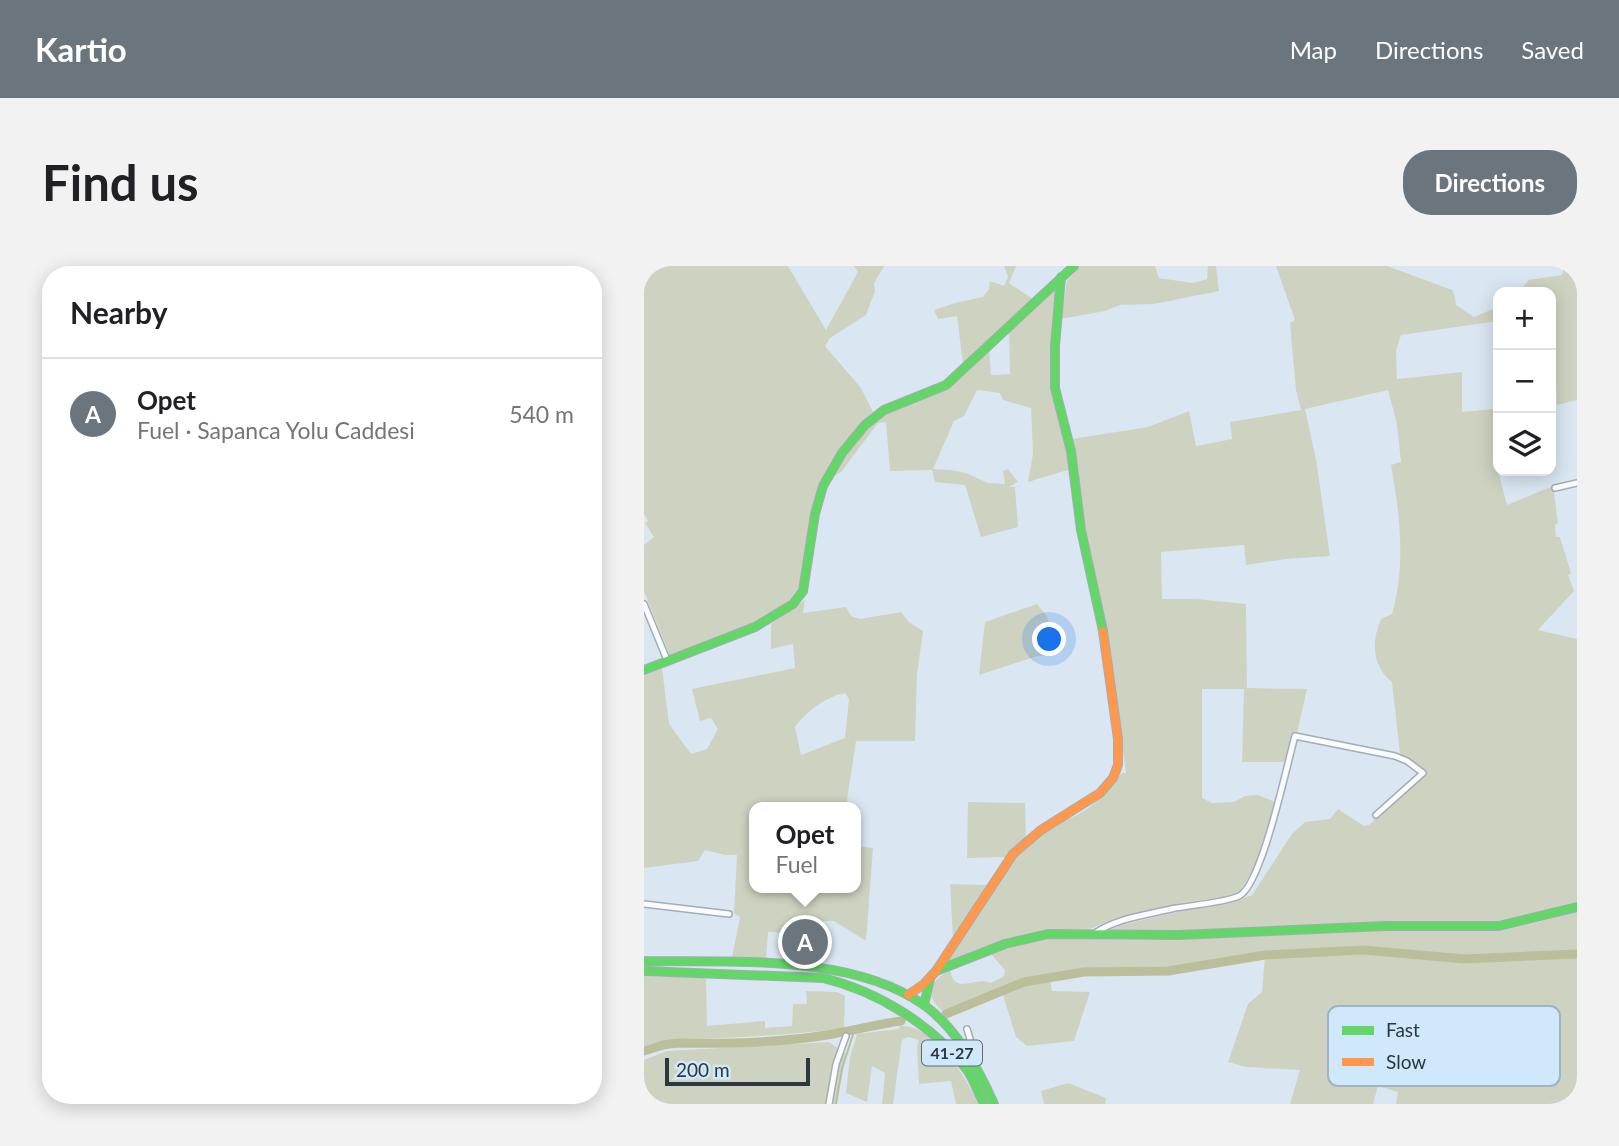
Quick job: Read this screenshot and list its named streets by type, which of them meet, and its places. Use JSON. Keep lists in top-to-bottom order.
{
  "streets": {
    "main road": ["41-27"]
  },
  "legend": ["Fast", "Slow"],
  "scale_bar": "200 m",
  "page": {
    "header": "Kartio",
    "nav": ["Map", "Directions", "Saved"],
    "buttons": "Directions",
    "title": "Find us",
    "heading": "Nearby",
    "map_buttons": ["+", "−"],
    "list": [
      {
        "mark": "A",
        "name": "Opet",
        "note": "Fuel · Sapanca Yolu Caddesi",
        "value": "540 m"
      }
    ],
    "popup": ["Opet", "Fuel"],
    "pins": "A",
    "scale": "200 m"
  }
}
